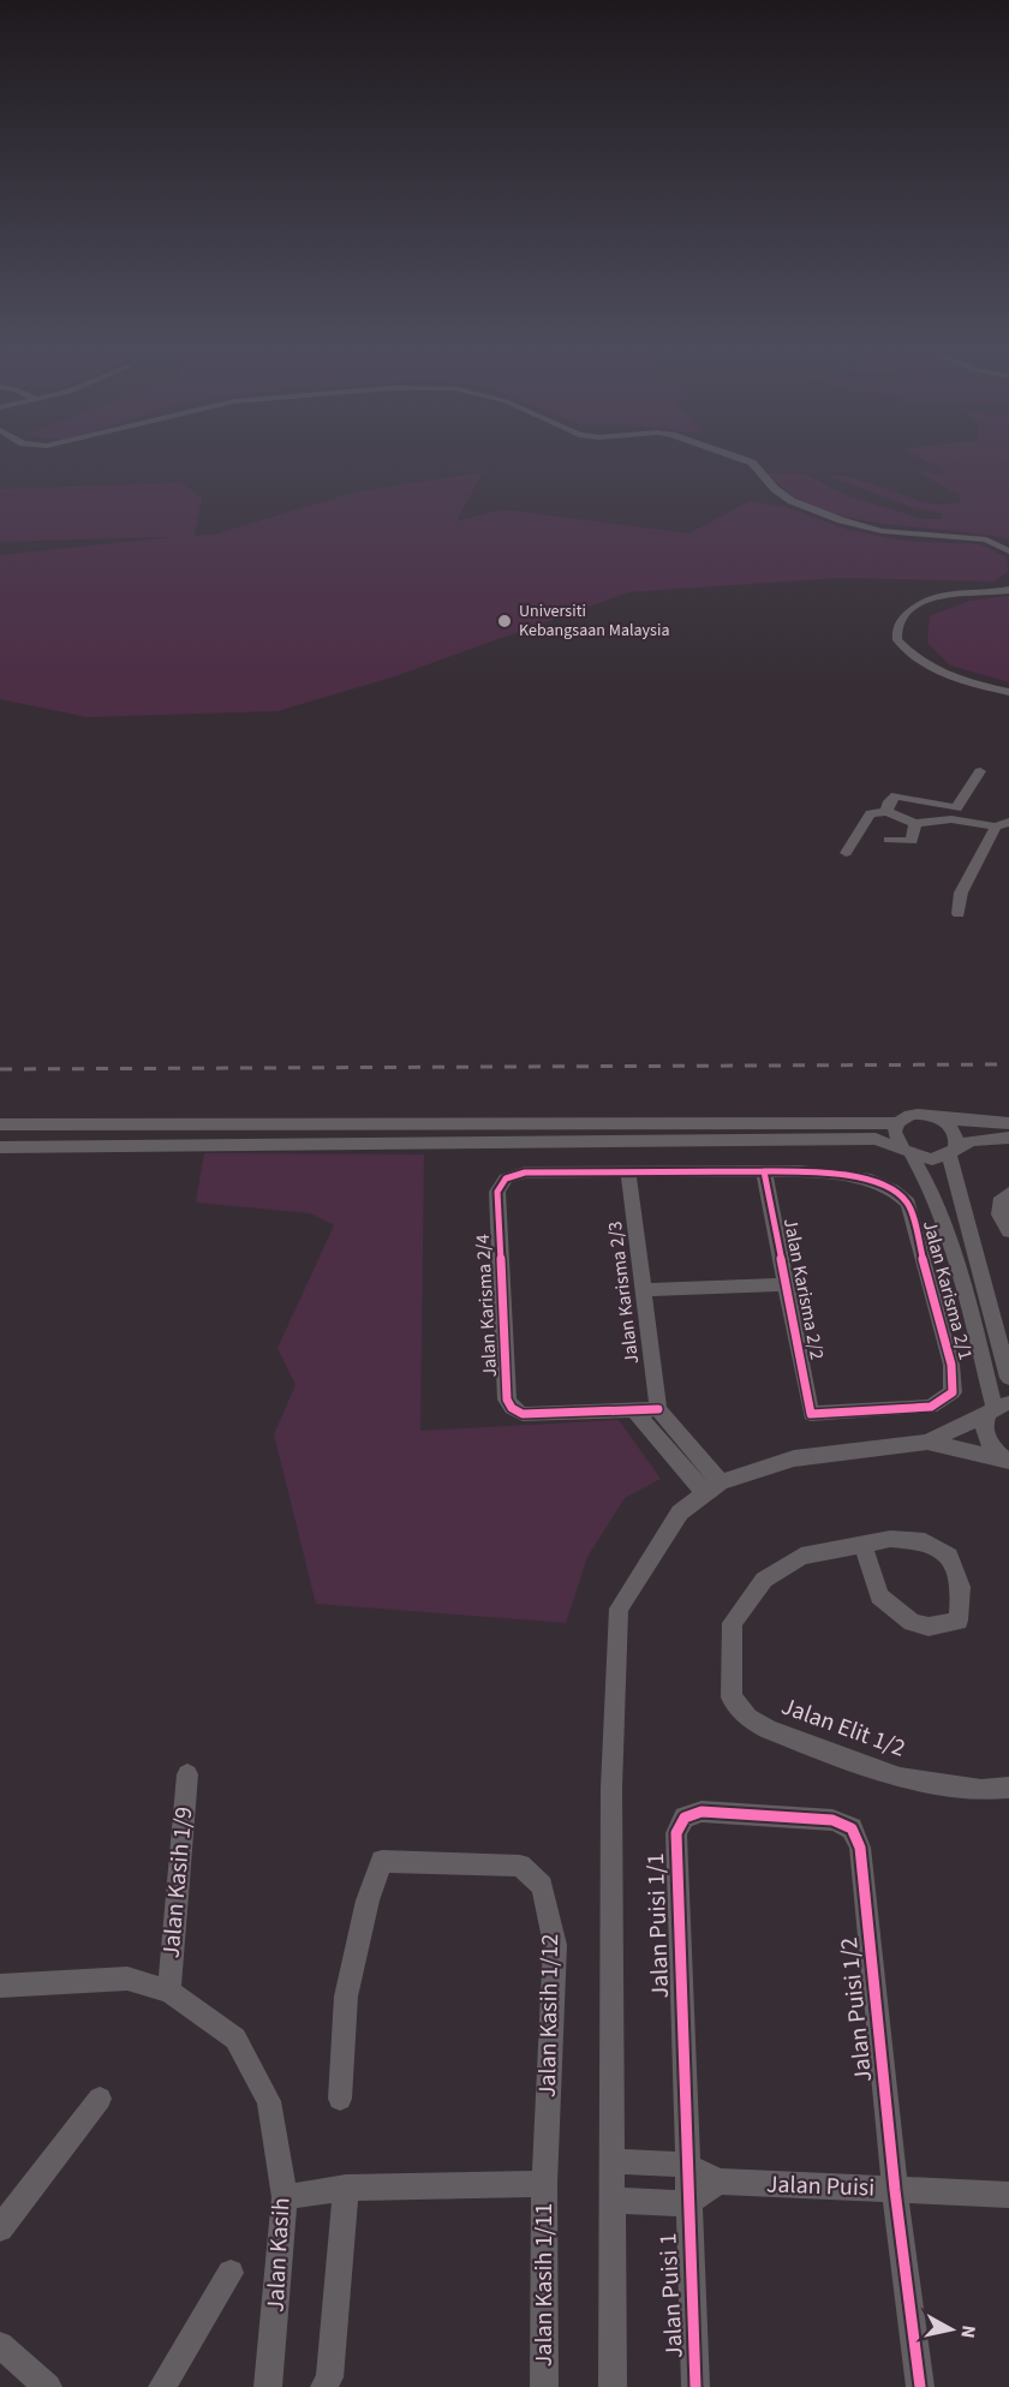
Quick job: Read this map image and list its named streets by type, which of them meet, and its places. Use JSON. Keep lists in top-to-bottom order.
{
  "streets": {
    "street": [
      "Jalan Karisma 2/2",
      "Jalan Karisma 2/1",
      "Jalan Karisma 2/3",
      "Jalan Karisma 2/4",
      "Jalan Elit 1/2",
      "Jalan Kasih 1/9",
      "Jalan Puisi 1/1",
      "Jalan Puisi 1/2",
      "Jalan Kasih 1/12",
      "Jalan Puisi",
      "Jalan Kasih",
      "Jalan Kasih 1/11",
      "Jalan Puisi 1"
    ]
  },
  "crossings": [
    ["Jalan Karisma 2/2", "Jalan Karisma 2/1"],
    ["Jalan Karisma 2/3", "Jalan Karisma 2/4"],
    ["Jalan Kasih 1/9", "Jalan Kasih"],
    ["Jalan Puisi 1/1", "Jalan Puisi 1/2"],
    ["Jalan Puisi 1/1", "Jalan Puisi"],
    ["Jalan Puisi 1/1", "Jalan Puisi 1"],
    ["Jalan Puisi 1/2", "Jalan Puisi"],
    ["Jalan Kasih 1/12", "Jalan Kasih 1/11"]
  ],
  "places": ["Universiti Kebangsaan Malaysia"],
  "north": "right"
}
